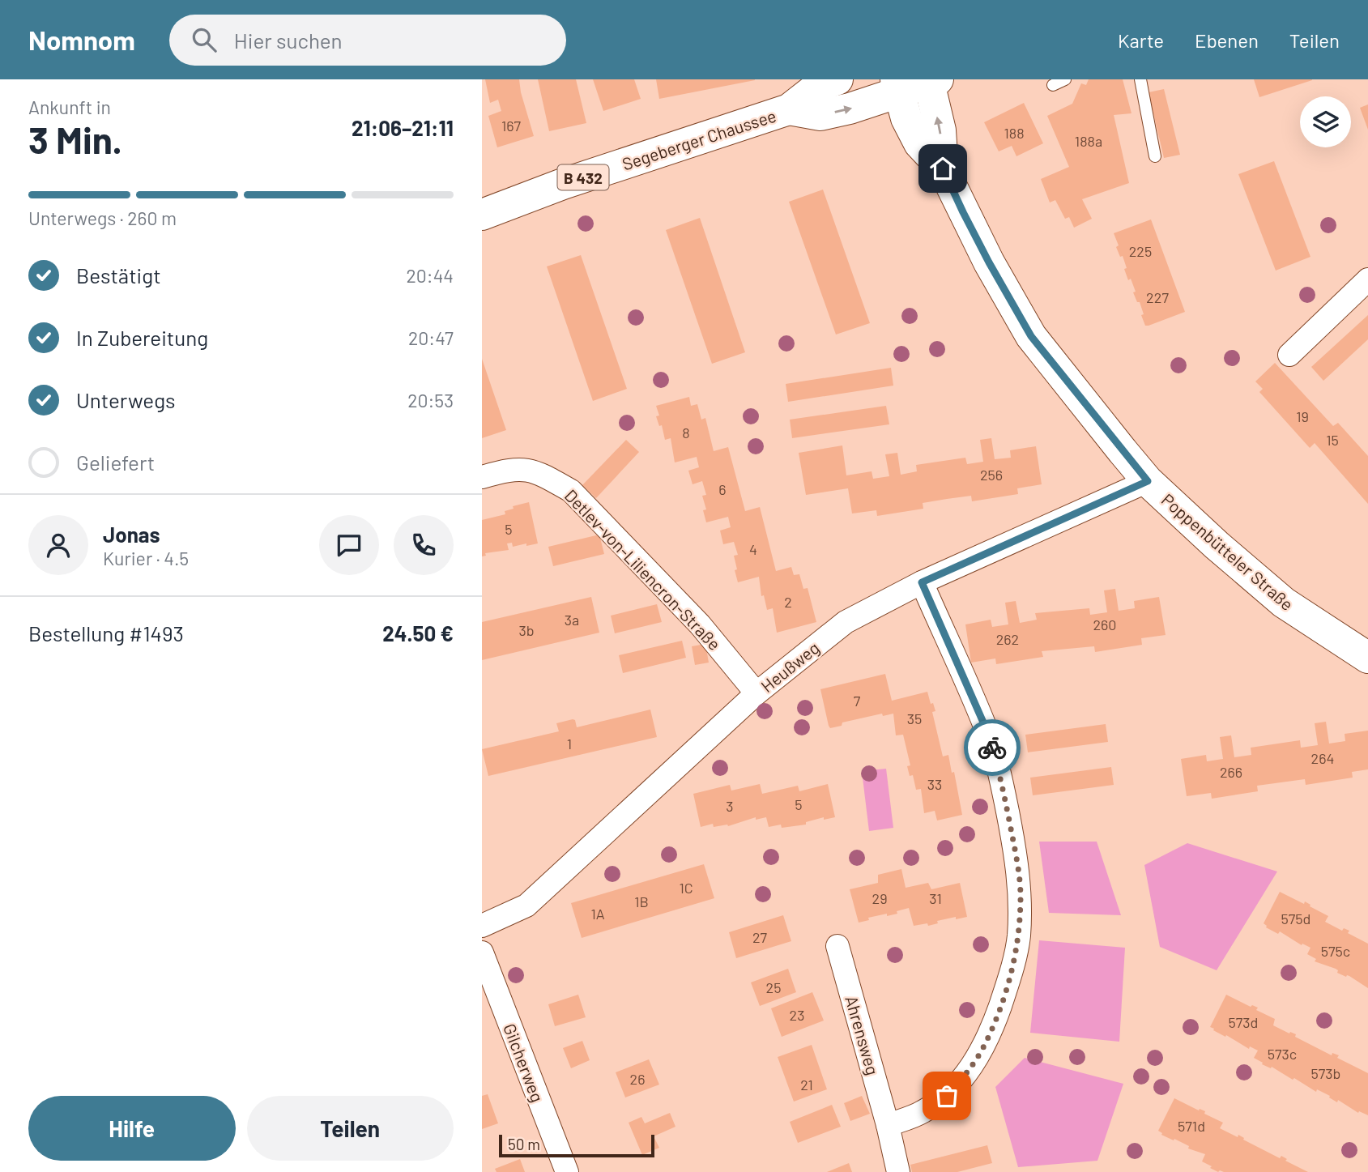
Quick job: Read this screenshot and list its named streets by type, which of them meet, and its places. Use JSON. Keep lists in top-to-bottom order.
{
  "streets": {
    "main road": ["Segeberger Chaussee", "B 432", "Poppenbütteler Straße"],
    "street": [
      "Detlev-von-Liliencron-Straße",
      "Heußweg",
      "Ahrensweg",
      "Gilcherweg"
    ]
  },
  "crossings": [
    ["Segeberger Chaussee", "Poppenbütteler Straße"],
    ["Poppenbütteler Straße", "Heußweg"],
    ["Detlev-von-Liliencron-Straße", "Heußweg"]
  ],
  "house_numbers": [
    "167",
    "188",
    "188a",
    "225",
    "227",
    "19",
    "8",
    "15",
    "256",
    "6",
    "5",
    "4",
    "2",
    "3a",
    "260",
    "3b",
    "262",
    "7",
    "35",
    "1",
    "264",
    "266",
    "33",
    "5",
    "3",
    "1C",
    "29",
    "31",
    "1B",
    "1A",
    "575d",
    "27",
    "575c",
    "25",
    "23",
    "573d",
    "573c",
    "573b",
    "26",
    "21",
    "571d"
  ],
  "scale_bar": "50 m",
  "page": {
    "header": "Nomnom",
    "search": "Hier suchen",
    "nav": ["Karte", "Ebenen", "Teilen"],
    "heading": ["3 Min.", "Ankunft in", "21:06–21:11"],
    "panel": [
      "Jonas",
      "Kurier · 4.5",
      "Bestellung #1493",
      "24.50 €"
    ],
    "bar": "Unterwegs · 260 m",
    "list": [
      ["Bestätigt", "20:44"],
      ["In Zubereitung", "20:47"],
      ["Unterwegs", "20:53"],
      "Geliefert"
    ],
    "buttons": ["Hilfe", "Teilen"],
    "scale": "50 m"
  }
}
